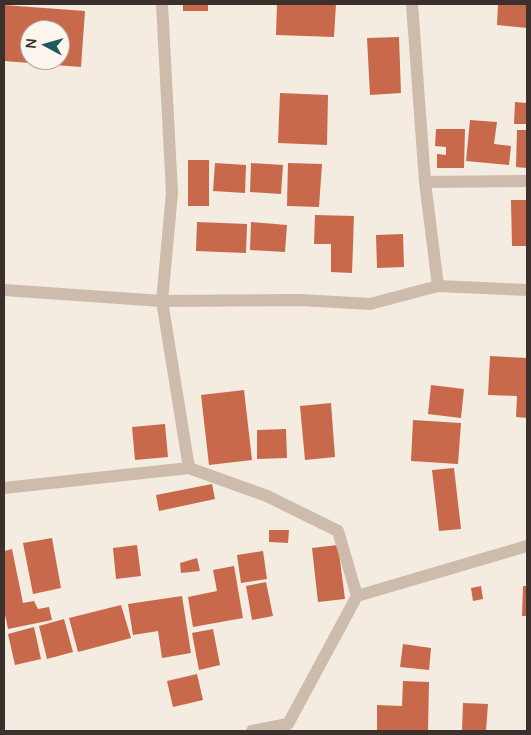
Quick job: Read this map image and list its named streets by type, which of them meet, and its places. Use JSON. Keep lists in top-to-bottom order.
{
  "north": "left"
}
